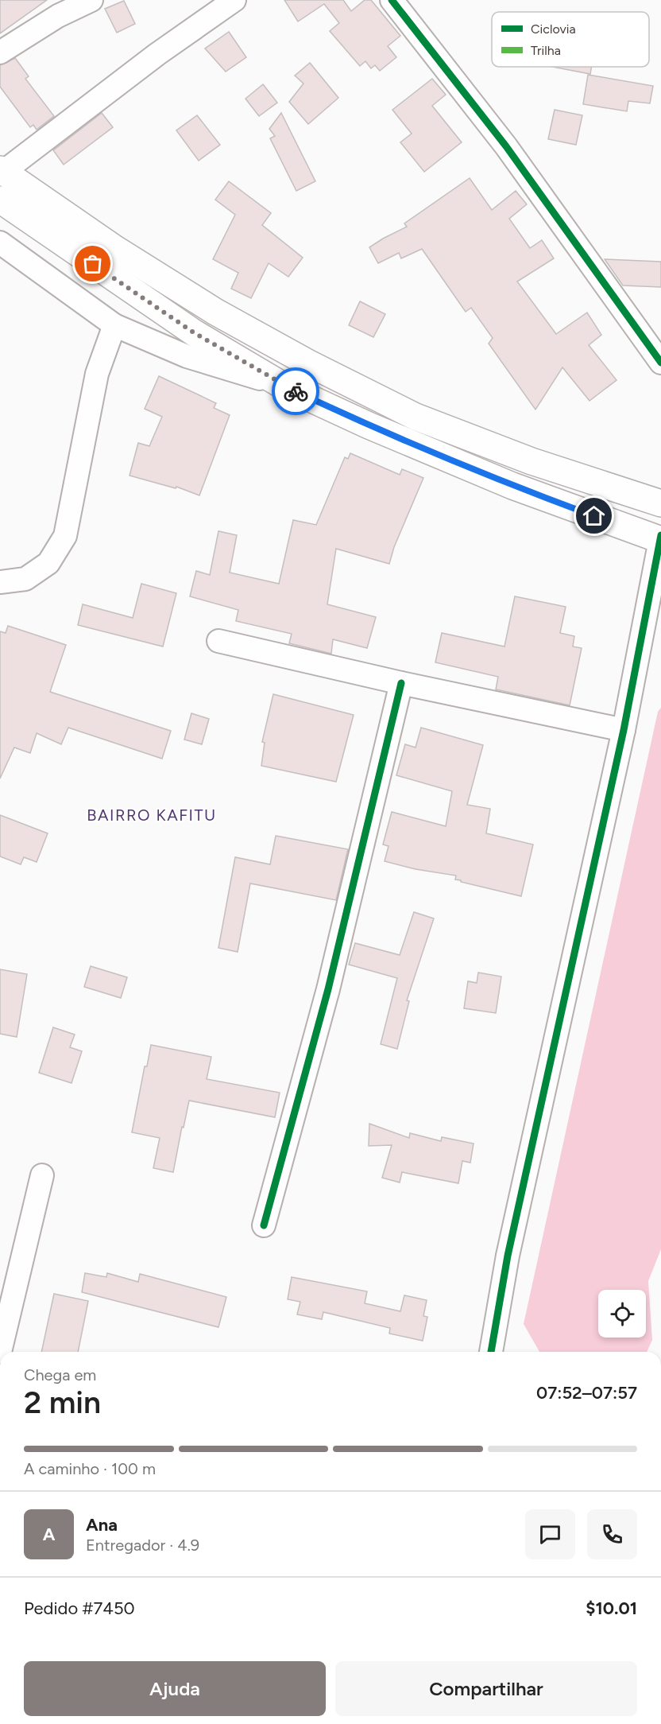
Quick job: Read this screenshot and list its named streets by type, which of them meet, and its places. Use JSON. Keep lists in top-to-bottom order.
{
  "districts": ["BAIRRO KAFITU"],
  "legend": ["Ciclovia", "Trilha"],
  "page": {
    "heading": ["2 min", "Chega em", "07:52–07:57"],
    "panel": [
      "Ana",
      "Entregador · 4.9",
      "Pedido #7450",
      "$10.01"
    ],
    "bar": "A caminho · 100 m",
    "round": "A",
    "buttons": ["Ajuda", "Compartilhar"]
  }
}
